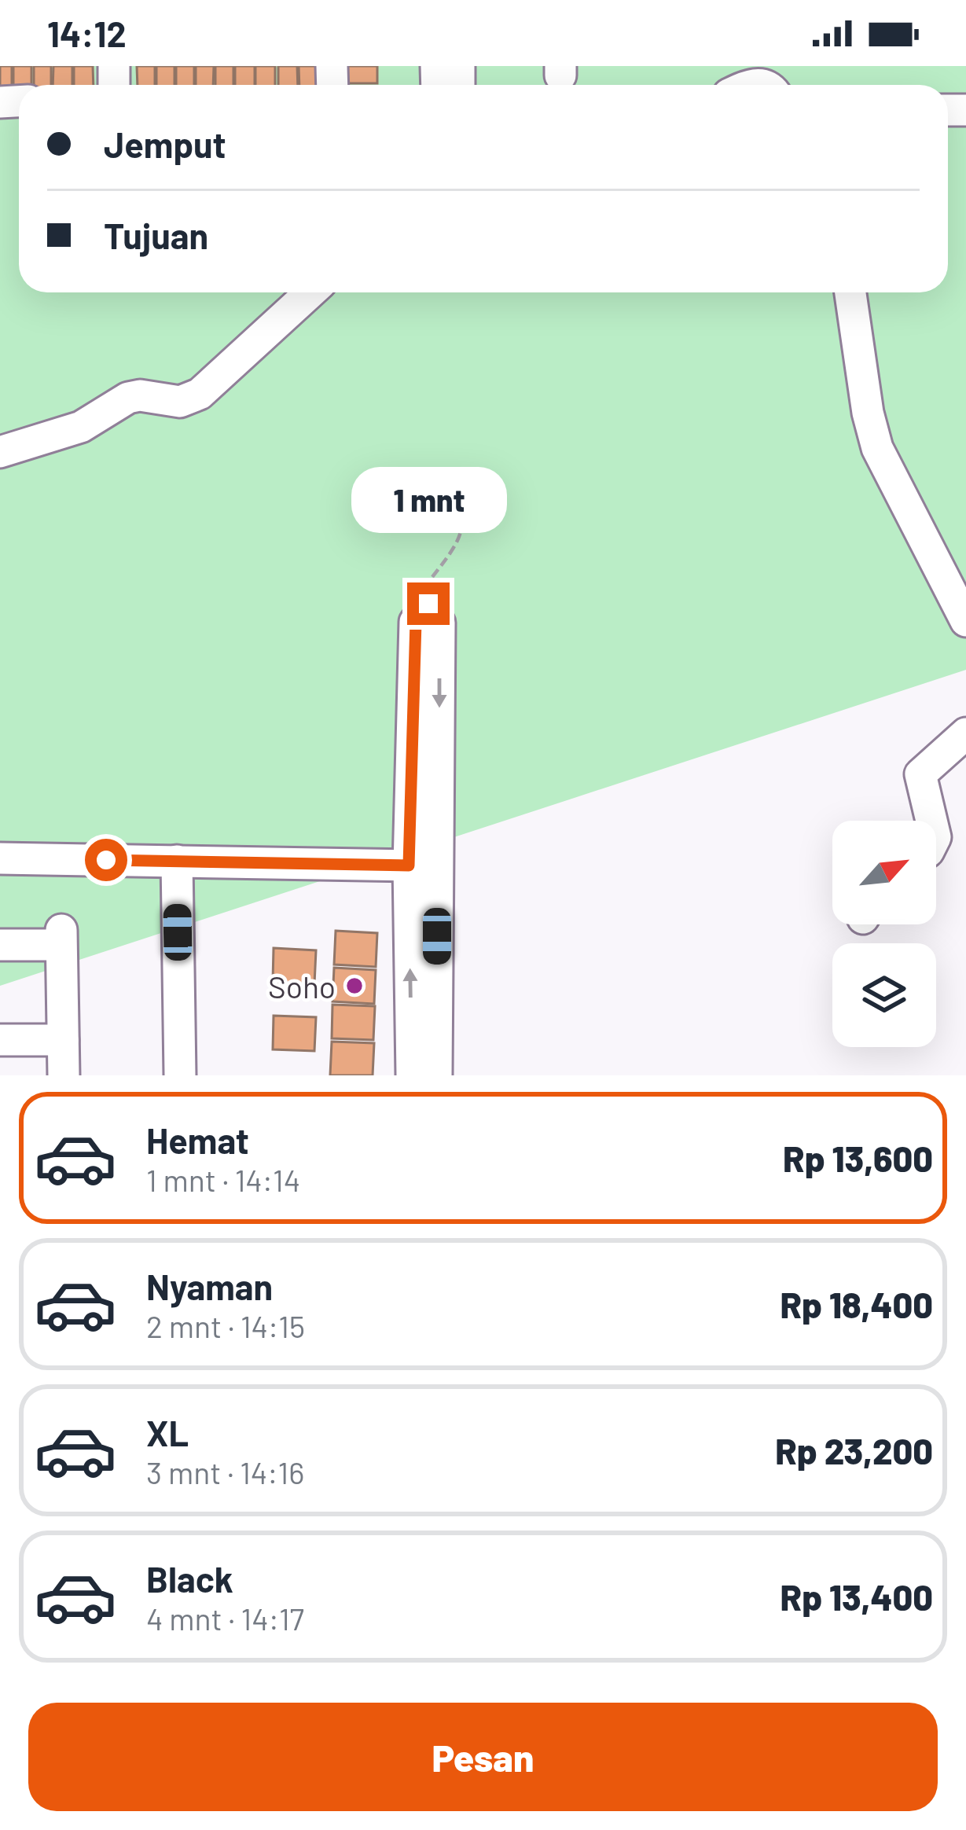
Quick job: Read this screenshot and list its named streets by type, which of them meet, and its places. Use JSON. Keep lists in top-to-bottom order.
{
  "places": ["Soho"],
  "north": "top right",
  "page": {
    "status": "14:12",
    "banner": ["Jemput", "Tujuan"],
    "bubble": "1 mnt",
    "list": [
      {
        "name": "Hemat",
        "note": "1 mnt · 14:14",
        "value": "Rp 13,600"
      },
      {
        "name": "Nyaman",
        "note": "2 mnt · 14:15",
        "value": "Rp 18,400"
      },
      {
        "name": "XL",
        "note": "3 mnt · 14:16",
        "value": "Rp 23,200"
      },
      {
        "name": "Black",
        "note": "4 mnt · 14:17",
        "value": "Rp 13,400"
      }
    ],
    "buttons": "Pesan"
  }
}
